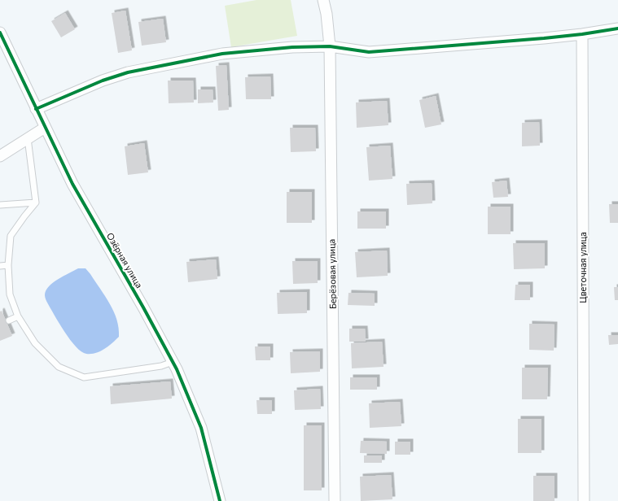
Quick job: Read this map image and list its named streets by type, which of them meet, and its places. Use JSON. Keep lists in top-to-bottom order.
{
  "streets": {
    "street": ["Озёрная улица", "Цветочная улица", "Берёзовая улица"]
  }
}
